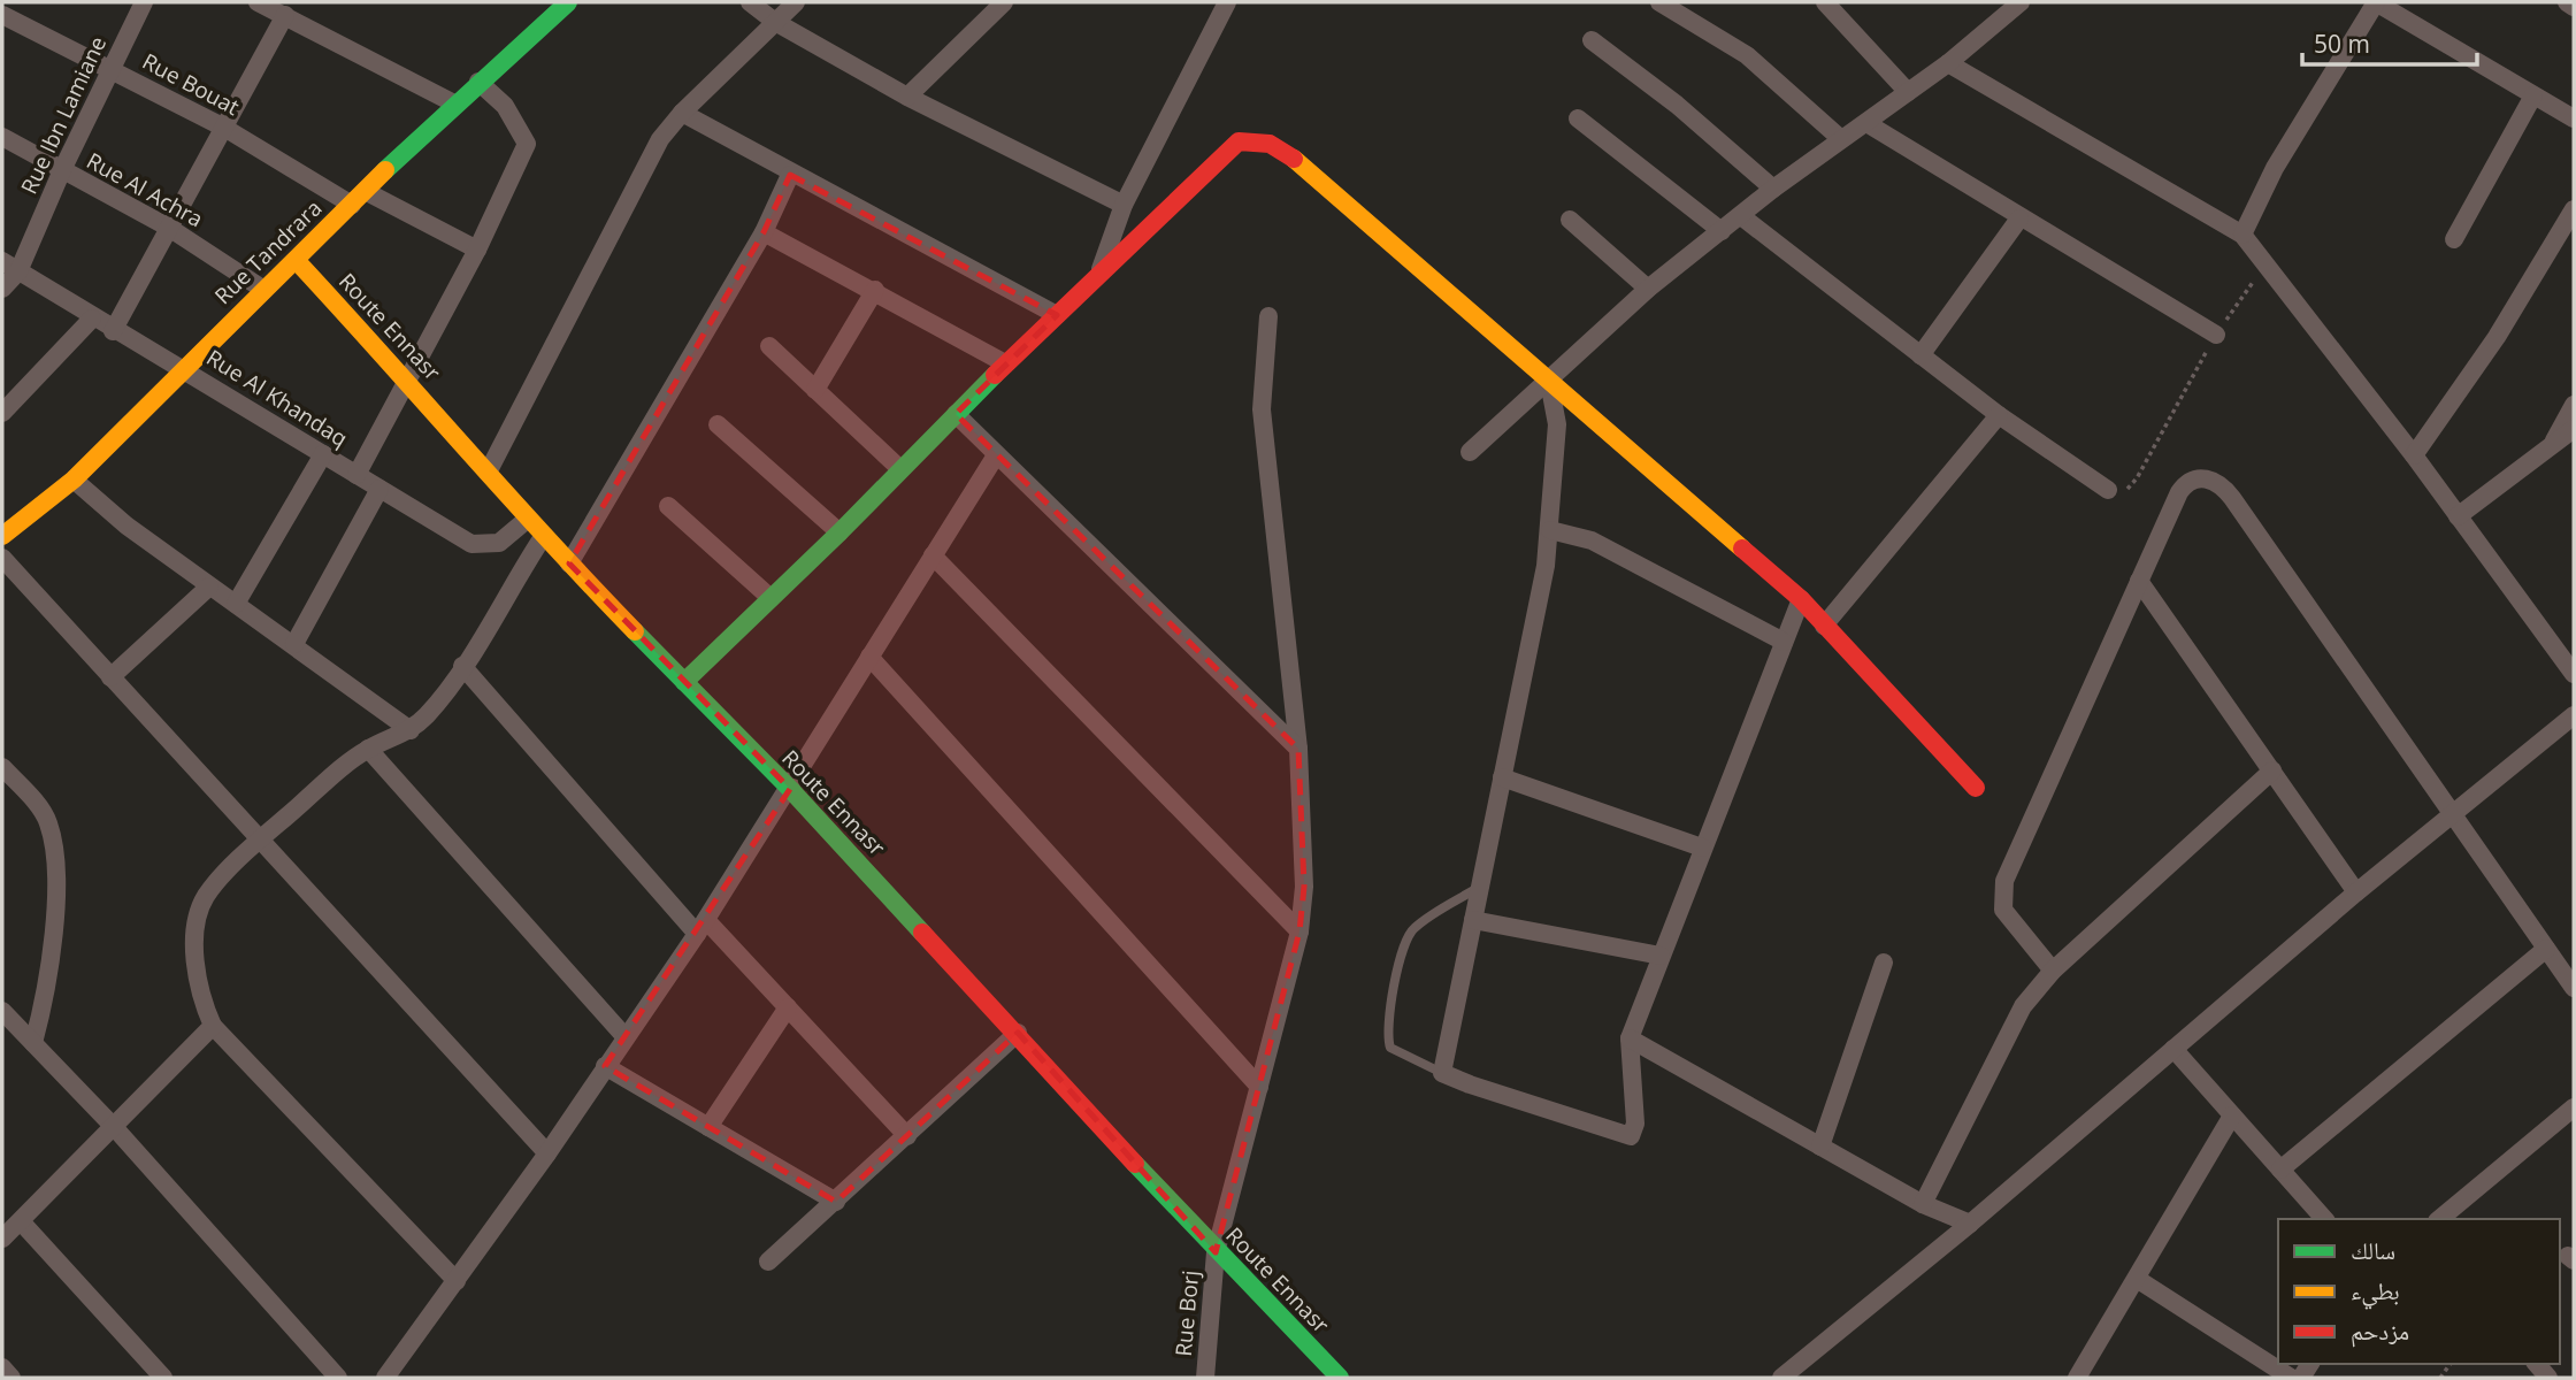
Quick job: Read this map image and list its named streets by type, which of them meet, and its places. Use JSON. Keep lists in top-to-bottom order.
{
  "streets": {
    "street": [
      "Rue Bouat",
      "Rue Ibn Lamiane",
      "Rue Al Achra",
      "Rue Tandrara",
      "Route Ennasr",
      "Rue Al Khandaq",
      "Rue Borj"
    ]
  },
  "crossings": [
    ["Rue Bouat", "Rue Ibn Lamiane"],
    ["Rue Bouat", "Rue Tandrara"],
    ["Rue Ibn Lamiane", "Rue Al Achra"],
    ["Rue Ibn Lamiane", "Rue Al Khandaq"],
    ["Rue Al Achra", "Rue Tandrara"],
    ["Rue Tandrara", "Route Ennasr"],
    ["Rue Tandrara", "Rue Al Khandaq"],
    ["Route Ennasr", "Rue Al Khandaq"],
    ["Route Ennasr", "Rue Borj"]
  ],
  "legend": ["سالك", "بطيء", "مزدحم"],
  "scale_bar": "50 m"
}
